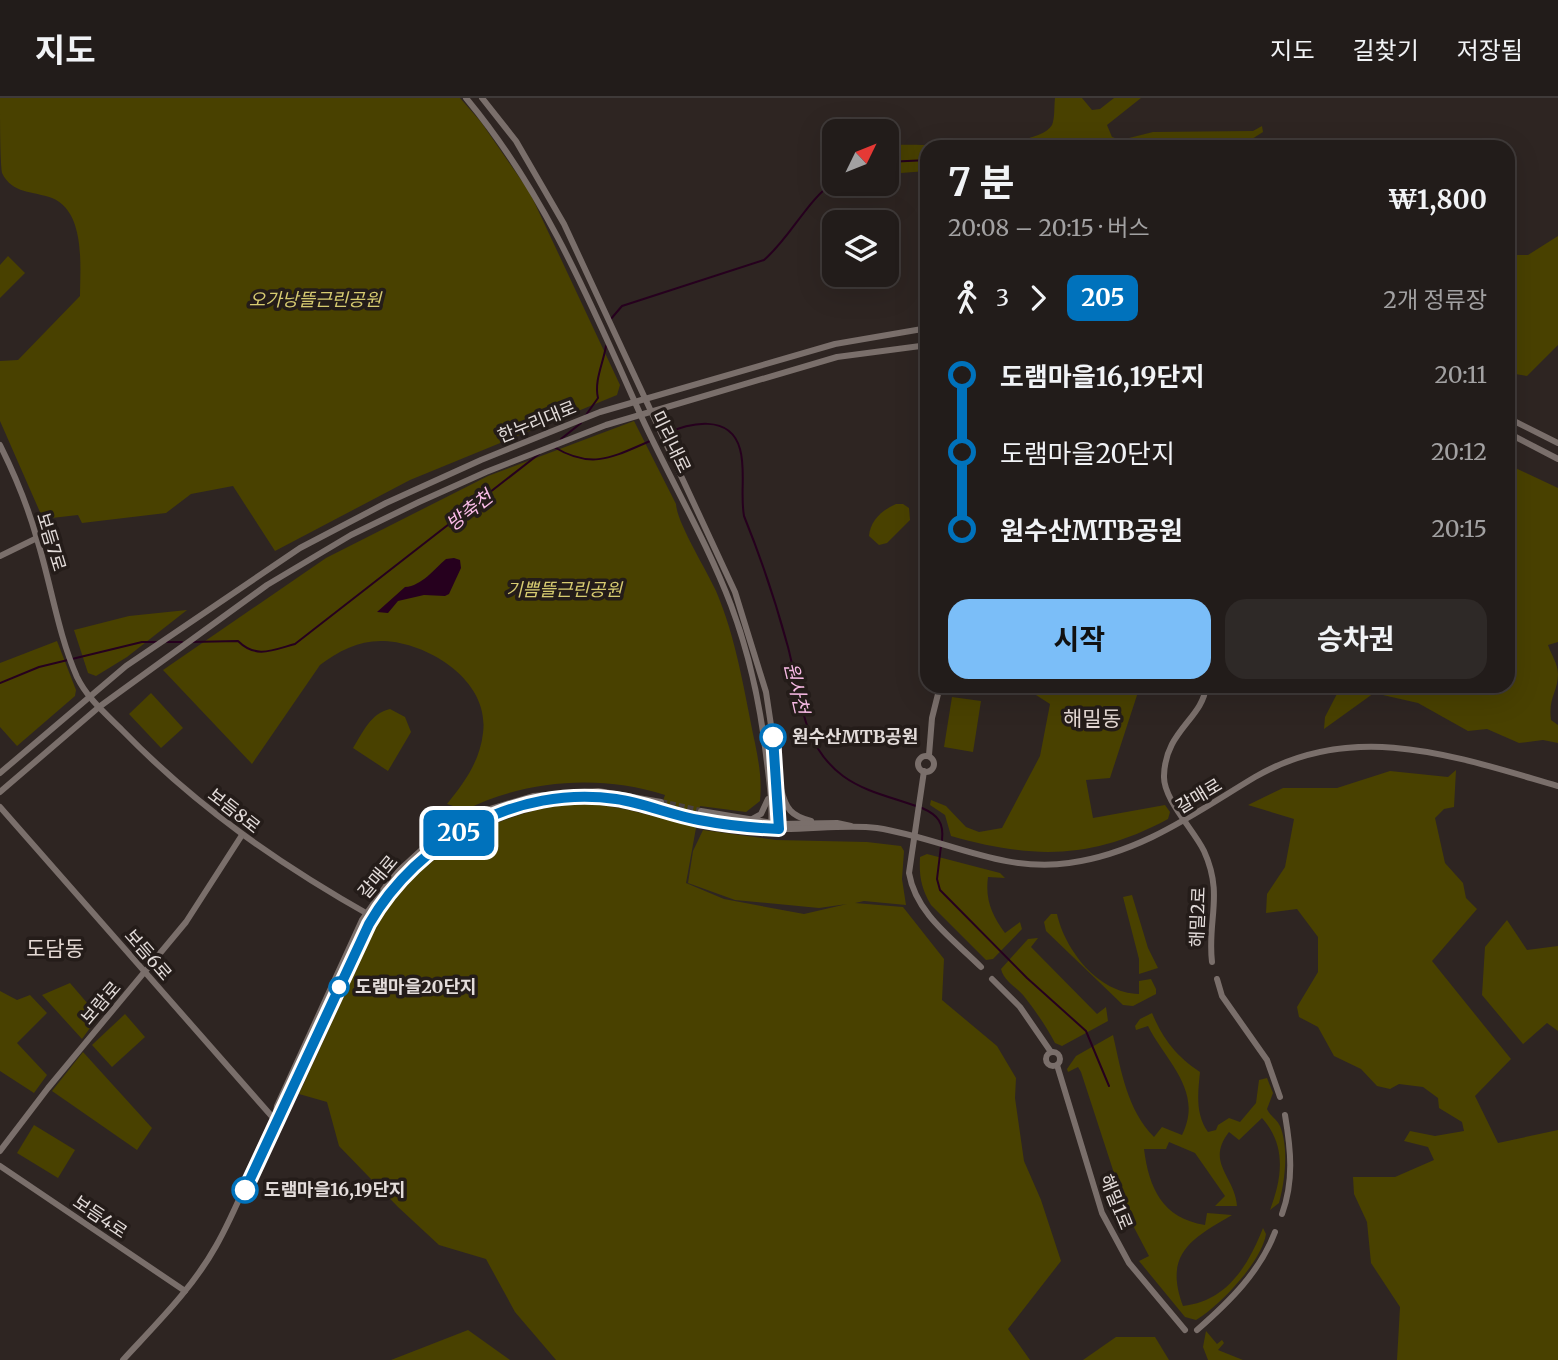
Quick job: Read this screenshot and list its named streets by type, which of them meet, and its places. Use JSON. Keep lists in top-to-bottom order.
{
  "streets": {
    "street": [
      "한누리대로",
      "미리내로",
      "보듬7로",
      "갈매로",
      "보듬8로",
      "해밀2로",
      "보듬6로",
      "보람로",
      "해밀1로",
      "보듬4로"
    ]
  },
  "crossings": [
    ["한누리대로", "미리내로"],
    ["한누리대로", "보듬7로"],
    ["한누리대로", "보듬8로"],
    ["미리내로", "갈매로"],
    ["갈매로", "보듬8로"],
    ["갈매로", "해밀2로"],
    ["갈매로", "보듬6로"],
    ["갈매로", "보듬4로"],
    ["보듬8로", "보람로"],
    ["보듬6로", "보람로"]
  ],
  "districts": ["해밀동", "도담동"],
  "water": ["방축천", "원사천"],
  "parks": ["오가낭뜰근린공원", "기쁨뜰근린공원"],
  "places": ["원수산MTB공원", "도램마을20단지", "도램마을16,19단지"],
  "lines": ["bus line 205"],
  "north": "top right",
  "page": {
    "header": "지도",
    "nav": ["지도", "길찾기", "저장됨"],
    "on_map": "205",
    "heading": ["7 분", "20:08 – 20:15 · 버스", "₩1,800"],
    "legs": ["3", "205", "2개 정류장"],
    "list": [
      {
        "name": "도램마을16,19단지",
        "value": "20:11"
      },
      {
        "name": "도램마을20단지",
        "value": "20:12"
      },
      {
        "name": "원수산MTB공원",
        "value": "20:15"
      }
    ],
    "buttons": ["시작", "승차권"]
  }
}
